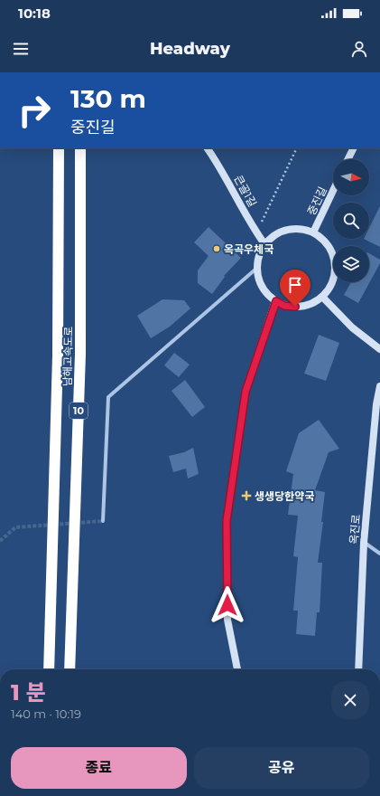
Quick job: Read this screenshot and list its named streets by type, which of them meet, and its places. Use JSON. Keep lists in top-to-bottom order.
{
  "streets": {
    "highway": ["남해고속도로", "10"],
    "main road": ["큰골1길", "중진길", "옥진로"]
  },
  "crossings": [
    ["큰골1길", "중진길"]
  ],
  "places": {
    "other": ["옥곡우체국"],
    "health": ["생생당한약국"]
  },
  "north": "right",
  "page": {
    "status": "10:18",
    "header": "Headway",
    "turn": ["130 m", "중진길"],
    "heading": ["1 분", "140 m · 10:19"],
    "buttons": ["종료", "공유"]
  }
}
